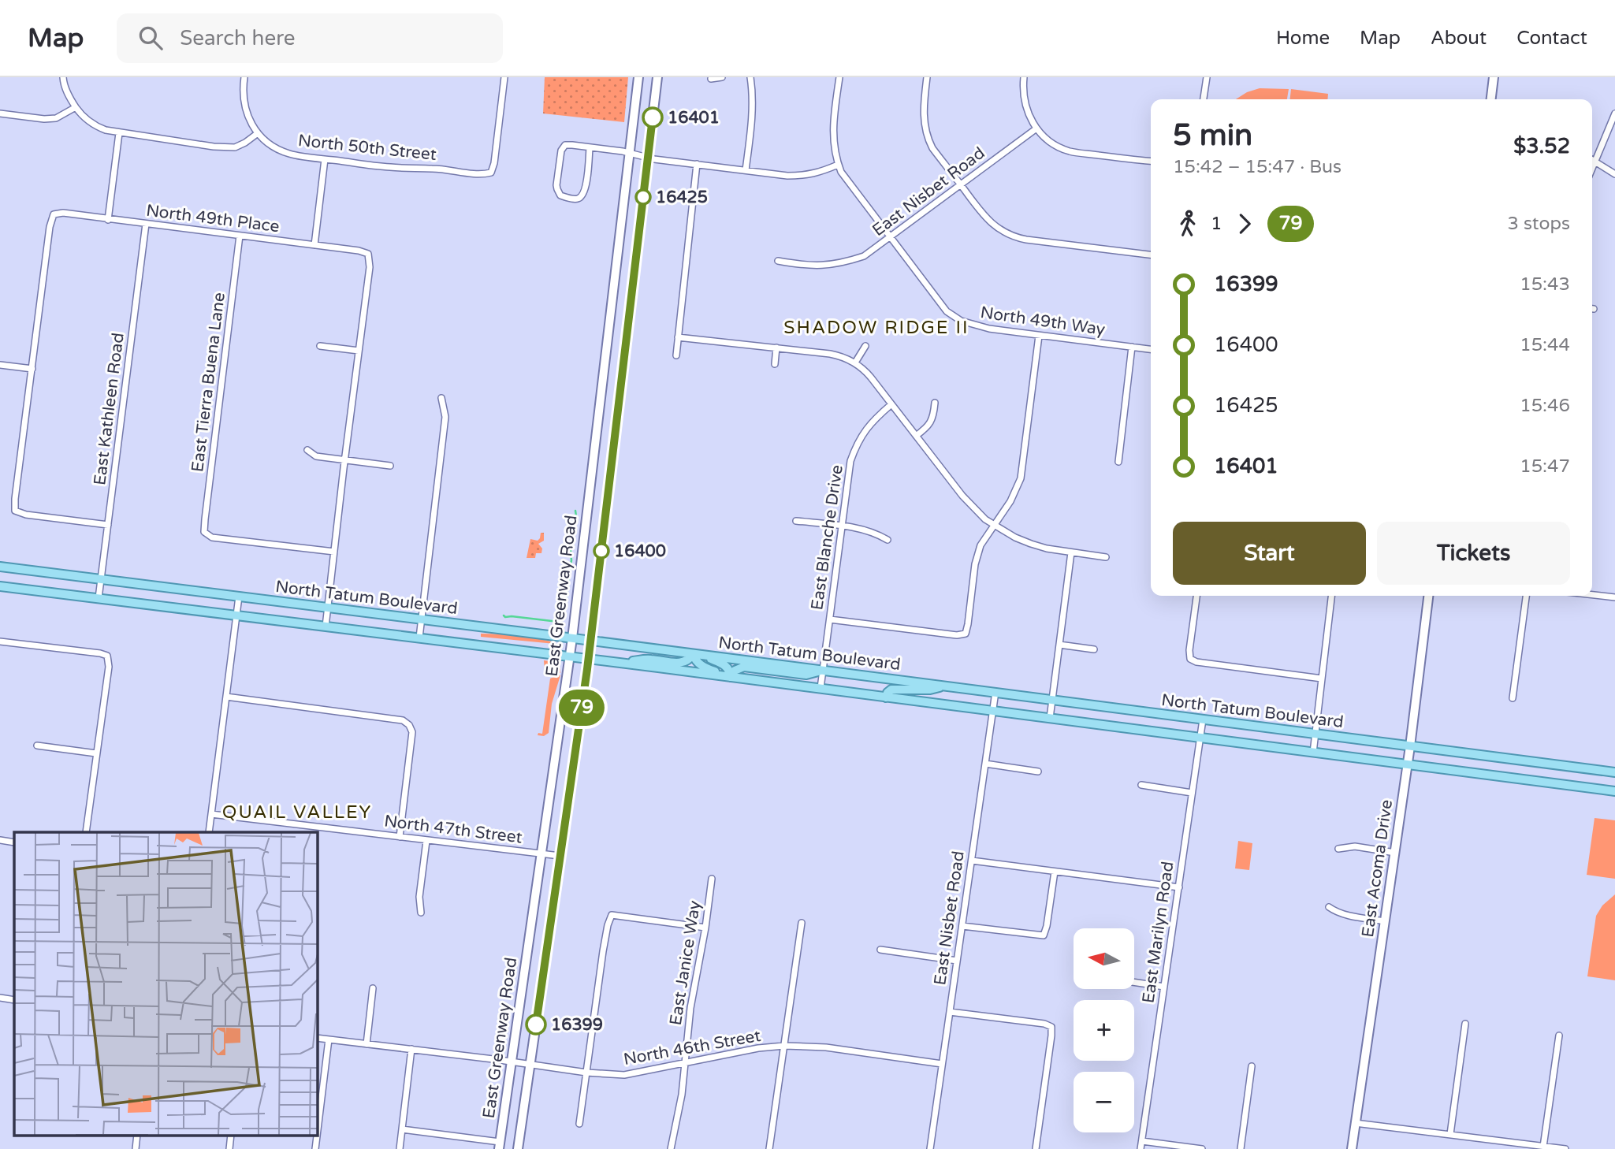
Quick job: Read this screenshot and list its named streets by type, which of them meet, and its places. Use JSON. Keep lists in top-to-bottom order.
{
  "streets": {
    "main road": ["East Greenway Road", "North Tatum Boulevard", "East Acoma Drive"],
    "street": [
      "North 50th Street",
      "East Nisbet Road",
      "North 49th Place",
      "North 49th Way",
      "East Tierra Buena Lane",
      "East Kathleen Road",
      "East Blanche Drive",
      "North 47th Street",
      "East Marilyn Road",
      "East Janice Way",
      "North 46th Street"
    ]
  },
  "crossings": [
    ["East Nisbet Road", "North 49th Way"],
    ["East Nisbet Road", "North Tatum Boulevard"],
    ["East Nisbet Road", "North 46th Street"],
    ["North 49th Place", "East Tierra Buena Lane"],
    ["North 49th Place", "East Kathleen Road"],
    ["East Kathleen Road", "North Tatum Boulevard"],
    ["East Blanche Drive", "North Tatum Boulevard"],
    ["East Greenway Road", "North Tatum Boulevard"],
    ["East Greenway Road", "North 47th Street"],
    ["East Greenway Road", "North 46th Street"],
    ["North Tatum Boulevard", "East Acoma Drive"],
    ["North Tatum Boulevard", "East Marilyn Road"],
    ["East Janice Way", "North 46th Street"]
  ],
  "districts": ["SHADOW RIDGE II", "QUAIL VALLEY"],
  "places": [
    "16401",
    "16425",
    "16400",
    "16399"
  ],
  "lines": ["bus line 79"],
  "north": "left",
  "page": {
    "header": "Map",
    "search": "Search here",
    "nav": [
      "Home",
      "Map",
      "About",
      "Contact"
    ],
    "on_map": "79",
    "heading": ["5 min", "15:42 – 15:47 · Bus", "$3.52"],
    "legs": ["1", "79", "3 stops"],
    "list": [
      {
        "name": "16399",
        "value": "15:43"
      },
      {
        "name": "16400",
        "value": "15:44"
      },
      {
        "name": "16425",
        "value": "15:46"
      },
      {
        "name": "16401",
        "value": "15:47"
      }
    ],
    "buttons": ["Start", "Tickets"],
    "map_buttons": ["+", "−"]
  }
}
